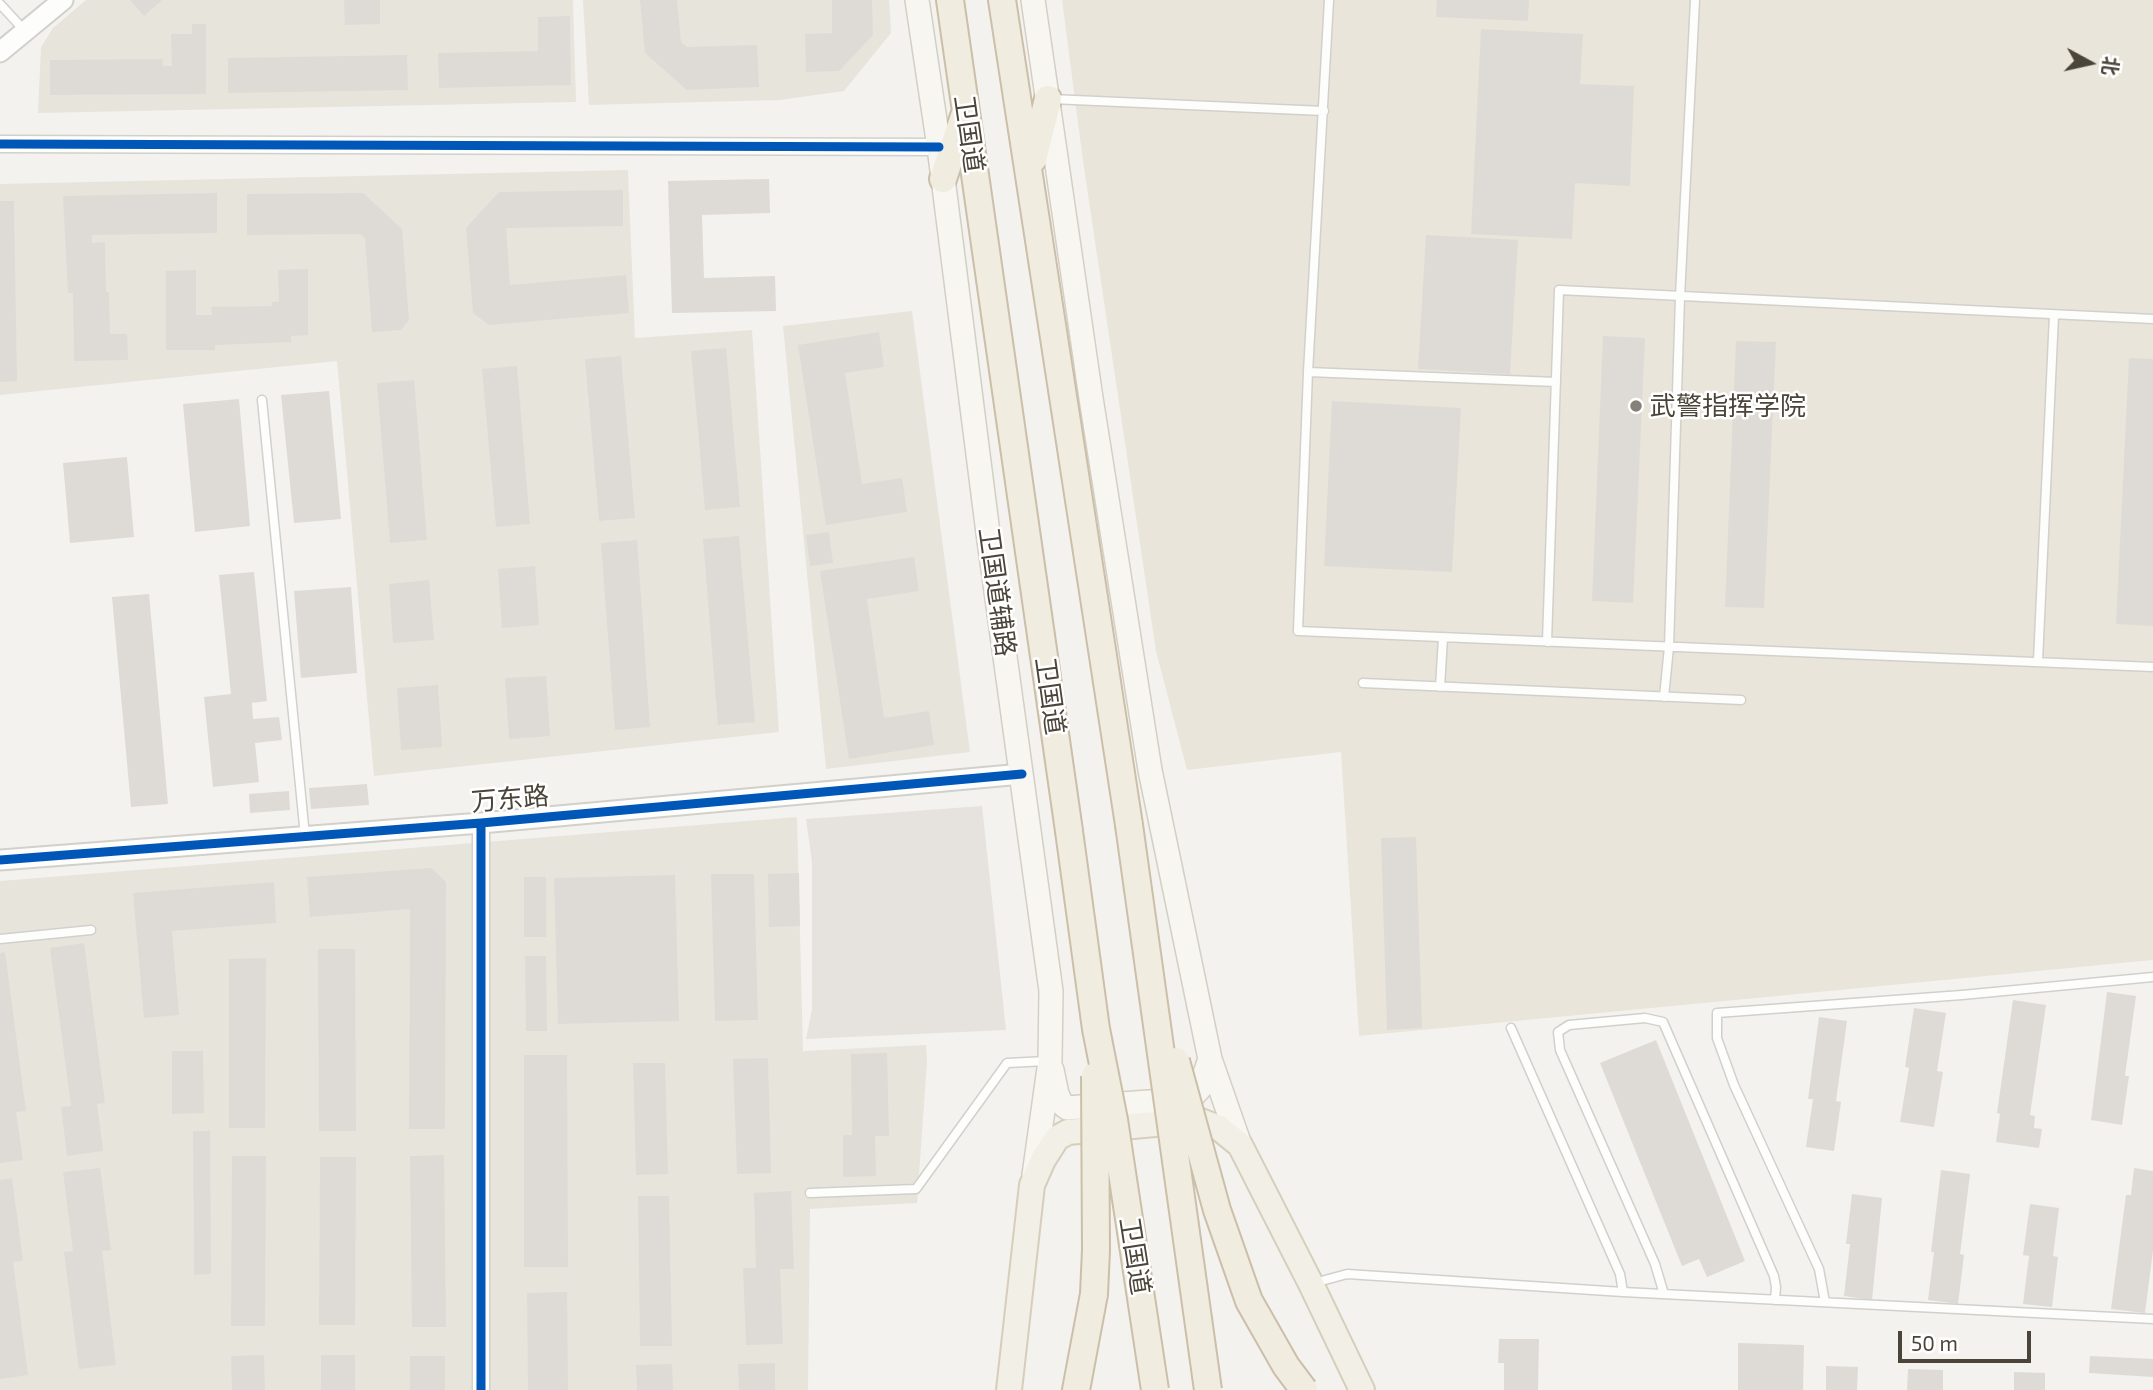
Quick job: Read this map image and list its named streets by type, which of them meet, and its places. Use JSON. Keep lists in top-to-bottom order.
{
  "streets": {
    "highway": ["卫国道"],
    "main road": ["卫国道辅路"],
    "street": ["万东路"]
  },
  "crossings": [
    ["卫国道辅路", "万东路"]
  ],
  "places": ["武警指挥学院"],
  "scale_bar": "50 m",
  "north": "right"
}
